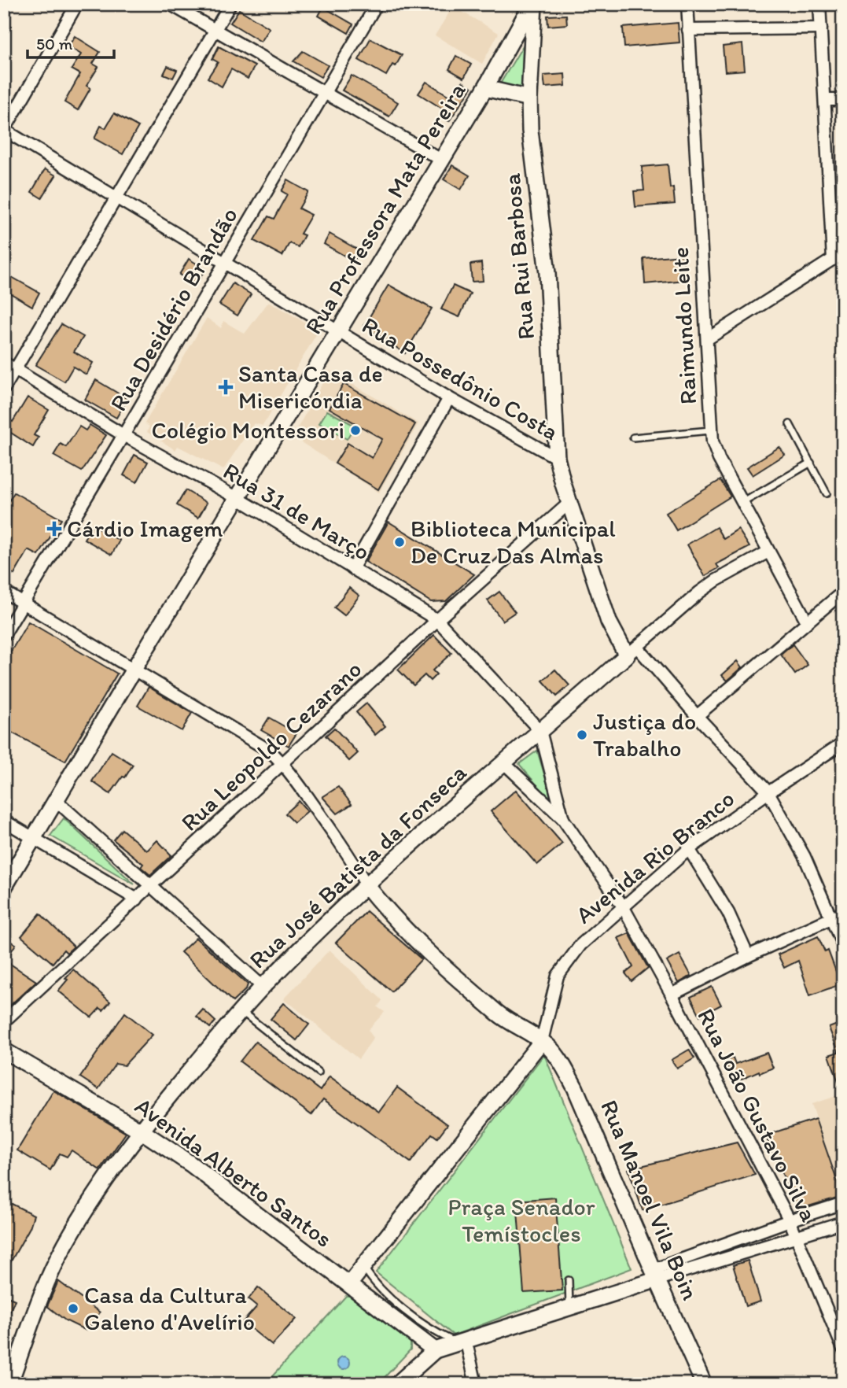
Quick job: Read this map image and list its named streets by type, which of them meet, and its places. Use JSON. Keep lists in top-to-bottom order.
{
  "streets": {
    "street": [
      "Rua Professora Mata Pereira",
      "Rua Rui Barbosa",
      "Rua Desidério Brandão",
      "Raimundo Leite",
      "Rua Possedônio Costa",
      "Rua 31 de Março",
      "Rua Leopoldo Cezarano",
      "Avenida Rio Branco",
      "Rua José Batista da Fonseca",
      "Rua João Gustavo Silva",
      "Avenida Alberto Santos",
      "Rua Manoel Vila Boin"
    ]
  },
  "crossings": [
    ["Rua Professora Mata Pereira", "Rua Rui Barbosa"],
    ["Rua Professora Mata Pereira", "Rua Possedônio Costa"],
    ["Rua Professora Mata Pereira", "Rua 31 de Março"],
    ["Rua Rui Barbosa", "Rua Possedônio Costa"],
    ["Rua Rui Barbosa", "Rua Leopoldo Cezarano"],
    ["Rua Rui Barbosa", "Rua José Batista da Fonseca"],
    ["Rua Desidério Brandão", "Rua Possedônio Costa"],
    ["Rua Desidério Brandão", "Rua 31 de Março"],
    ["Rua 31 de Março", "Rua Leopoldo Cezarano"],
    ["Rua 31 de Março", "Rua José Batista da Fonseca"],
    ["Avenida Rio Branco", "Rua João Gustavo Silva"],
    ["Avenida Rio Branco", "Rua Manoel Vila Boin"],
    ["Rua José Batista da Fonseca", "Avenida Alberto Santos"],
    ["Rua José Batista da Fonseca", "Rua Manoel Vila Boin"]
  ],
  "parks": ["Praça Senador Temístocles"],
  "places": {
    "health": ["Santa Casa de Misericórdia", "Cárdio Imagem"],
    "other": [
      "Colégio Montessori",
      "Biblioteca Municipal De Cruz Das Almas",
      "Justiça do Trabalho",
      "Casa da Cultura Galeno d'Avelírio"
    ]
  },
  "scale_bar": "50 m"
}
